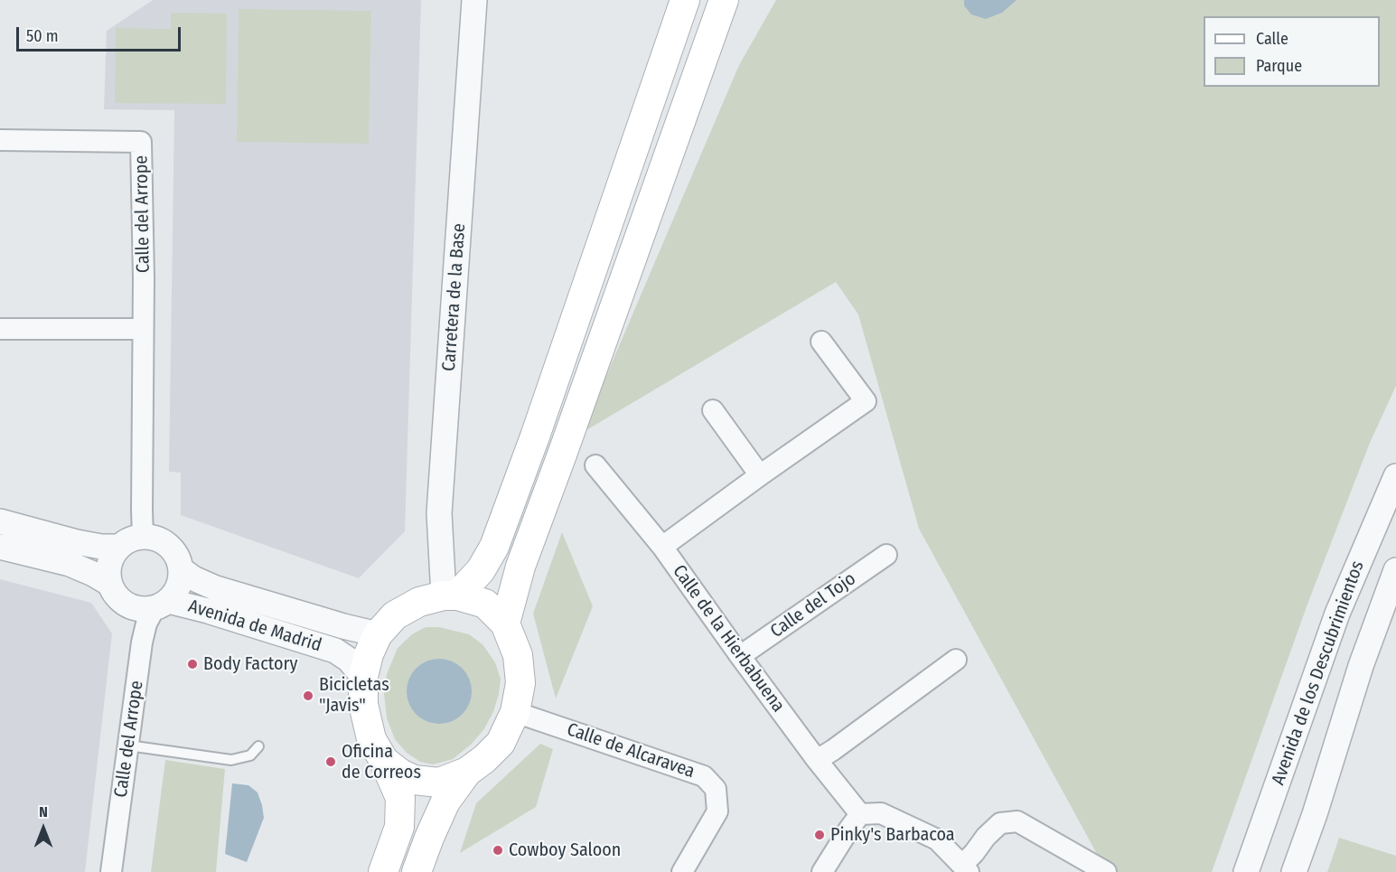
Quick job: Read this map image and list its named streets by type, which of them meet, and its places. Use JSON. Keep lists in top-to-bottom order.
{
  "streets": {
    "street": [
      "Calle del Arrope",
      "Carretera de la Base",
      "Calle del Tojo",
      "Avenida de Madrid",
      "Calle de la Hierbabuena",
      "Avenida de los Descubrimientos",
      "Calle de Alcaravea"
    ]
  },
  "crossings": [
    ["Calle del Arrope", "Avenida de Madrid"],
    ["Carretera de la Base", "Avenida de Madrid"],
    ["Carretera de la Base", "Calle de Alcaravea"],
    ["Calle del Tojo", "Calle de la Hierbabuena"],
    ["Avenida de Madrid", "Calle de Alcaravea"]
  ],
  "places": [
    "Body Factory",
    "Bicicletas \"Javis\"",
    "Oficina de Correos",
    "Pinky's Barbacoa",
    "Cowboy Saloon"
  ],
  "legend": ["Calle", "Parque"],
  "scale_bar": "50 m",
  "north": "top"
}
